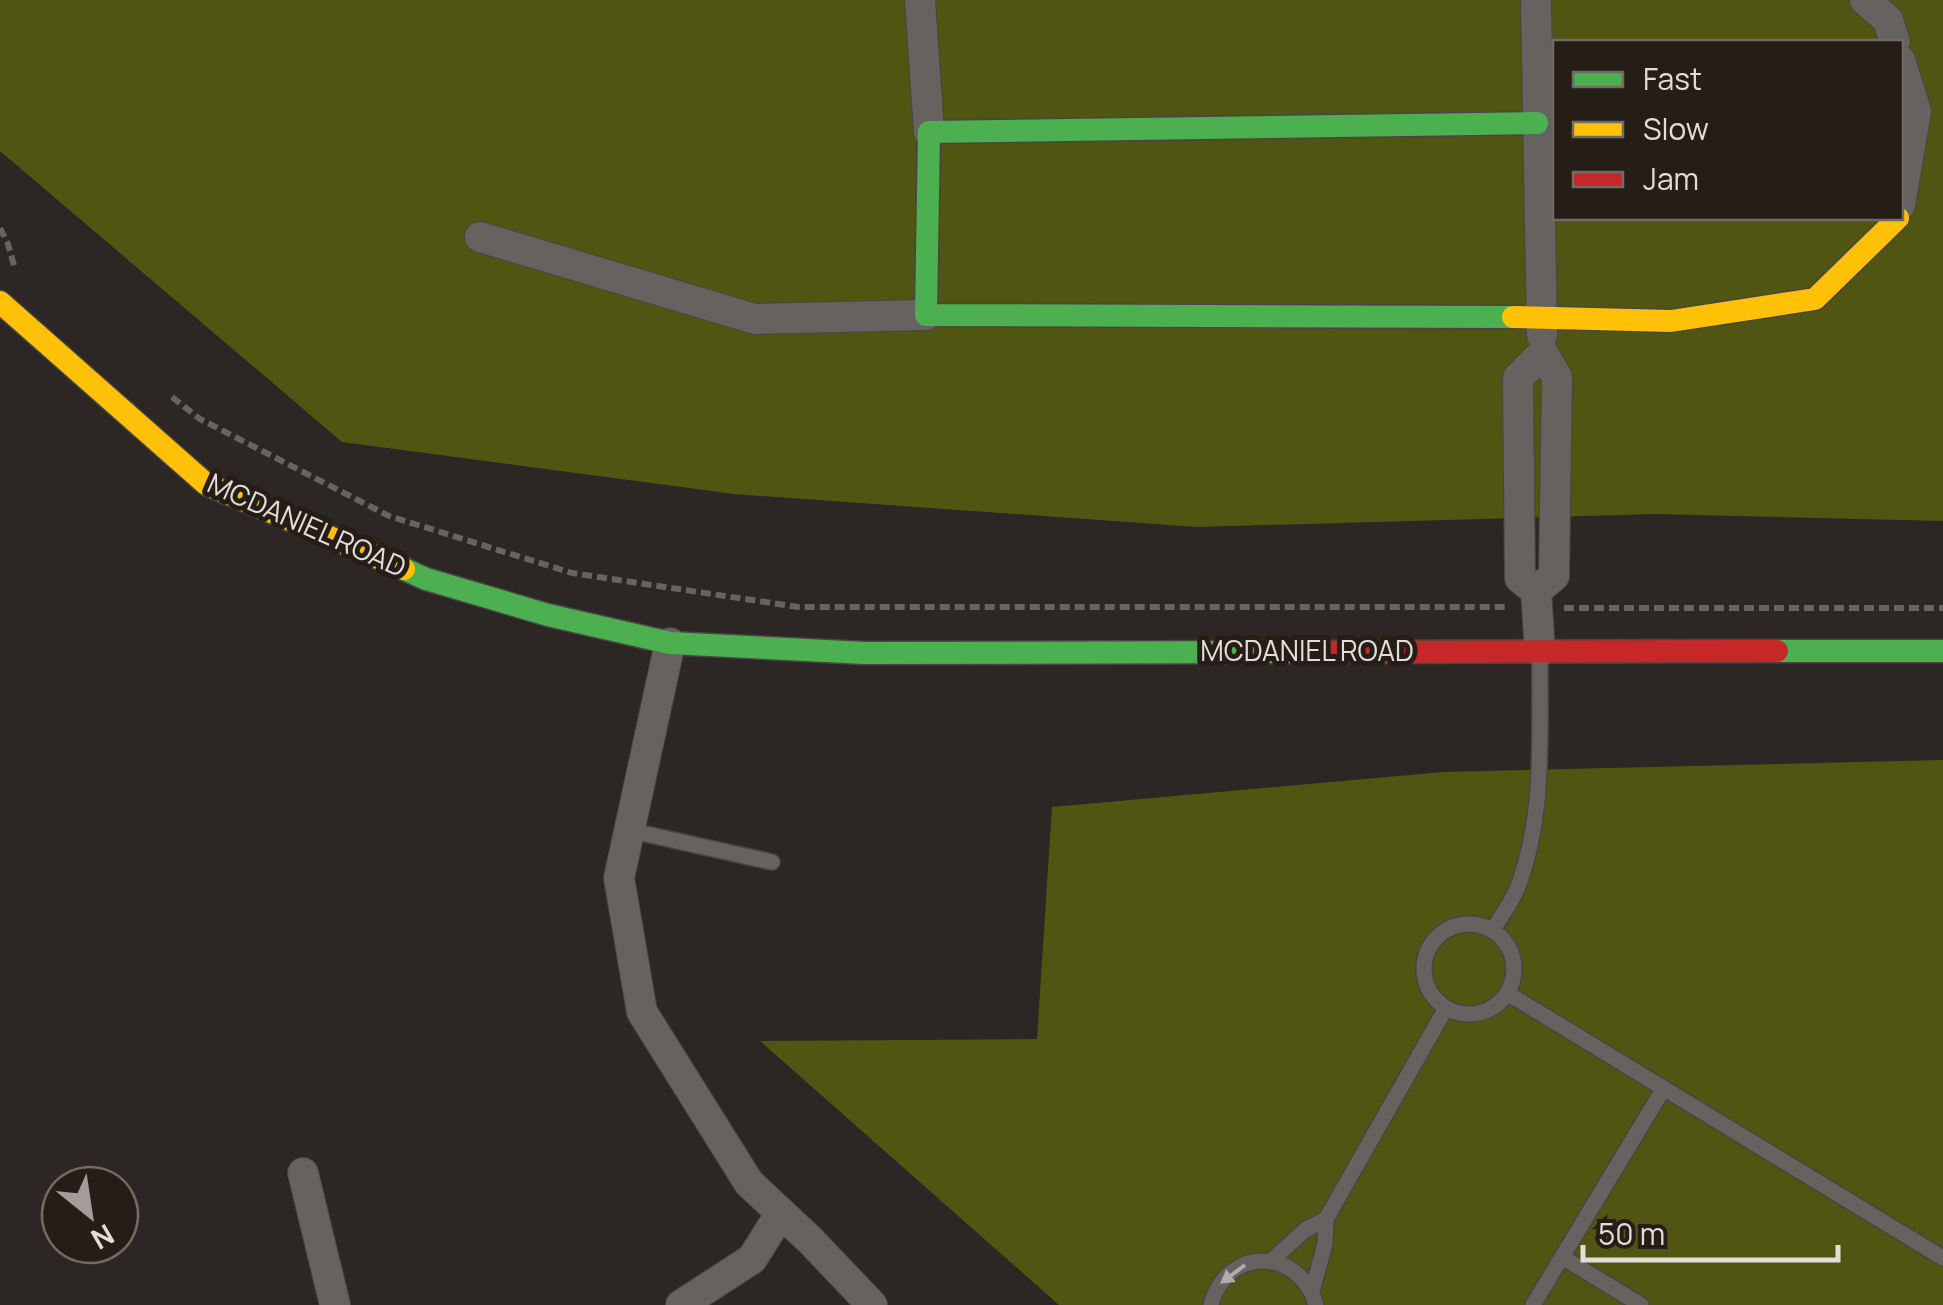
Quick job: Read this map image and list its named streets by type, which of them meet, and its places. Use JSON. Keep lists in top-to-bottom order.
{
  "streets": {
    "main road": ["MCDANIEL ROAD"]
  },
  "legend": ["Fast", "Slow", "Jam"],
  "scale_bar": "50 m",
  "north": "bottom right"
}
